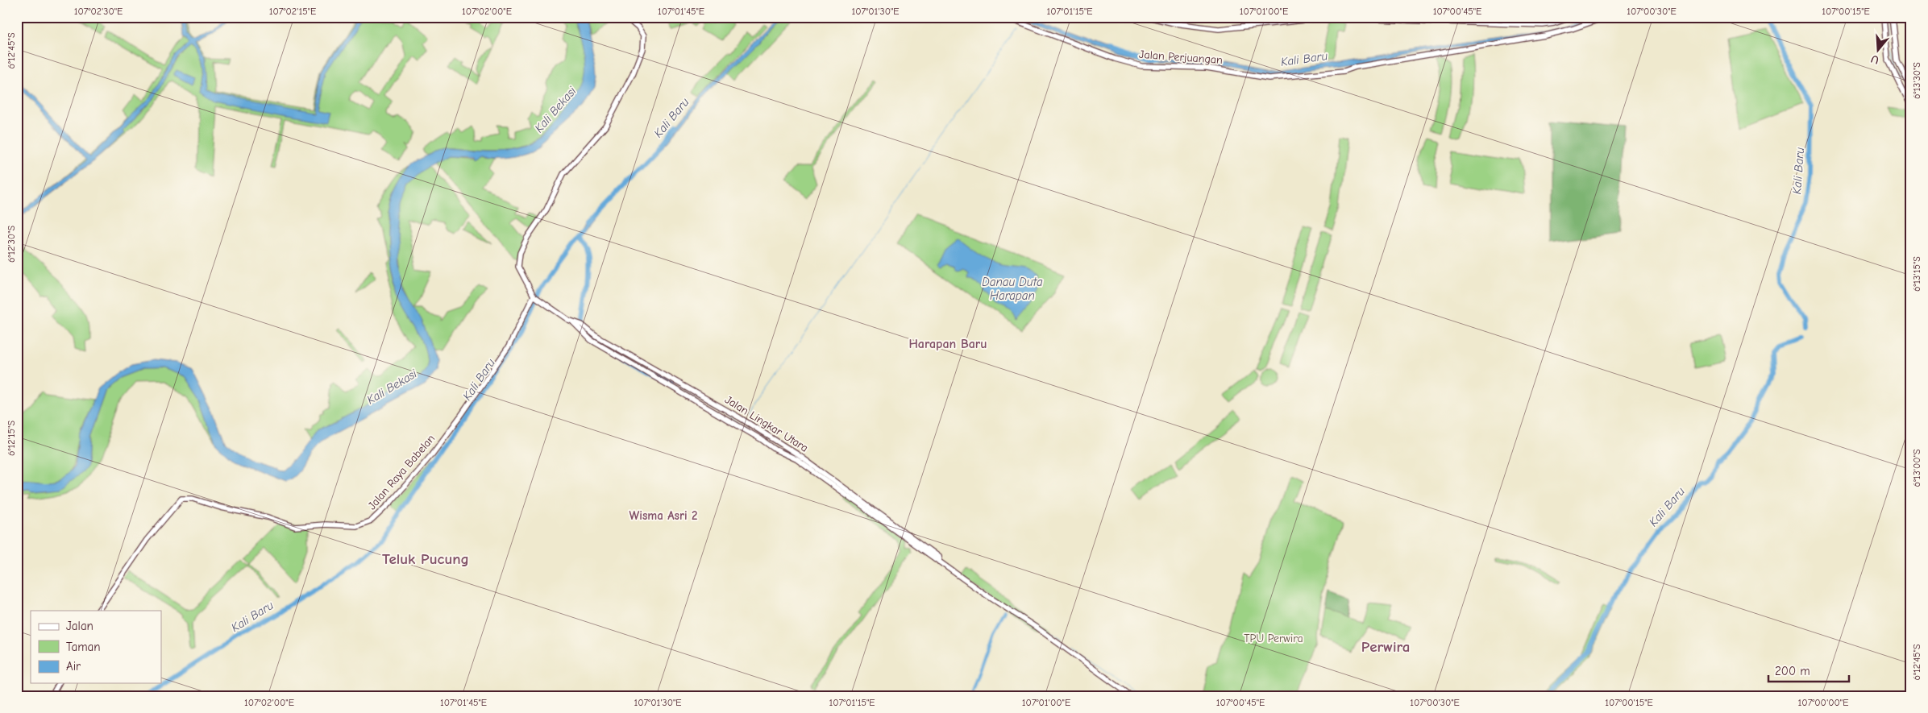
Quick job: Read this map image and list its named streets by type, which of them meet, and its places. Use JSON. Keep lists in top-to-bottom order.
{
  "streets": {
    "main road": ["Jalan Perjuangan", "Jalan Lingkar Utara", "Jalan Raya Babelan"]
  },
  "crossings": [
    ["Jalan Lingkar Utara", "Jalan Raya Babelan"]
  ],
  "districts": [
    "Harapan Baru",
    "Wisma Asri 2",
    "Teluk Pucung",
    "Perwira"
  ],
  "water": ["Kali Baru", "Kali Bekasi", "Danau Duta Harapan"],
  "parks": ["TPU Perwira"],
  "legend": ["Jalan", "Taman", "Air"],
  "scale_bar": "200 m",
  "north": "bottom",
  "coordinates": [
    "107°02'30\"E",
    "107°02'15\"E",
    "107°02'00\"E",
    "107°01'45\"E",
    "107°01'30\"E",
    "107°01'15\"E",
    "107°01'00\"E",
    "107°00'45\"E",
    "107°00'30\"E",
    "107°00'15\"E",
    "6°12'45\"S",
    "6°13'30\"S",
    "6°12'30\"S",
    "6°13'15\"S",
    "6°12'15\"S",
    "6°13'00\"S",
    "107°00'00\"E"
  ]
}
